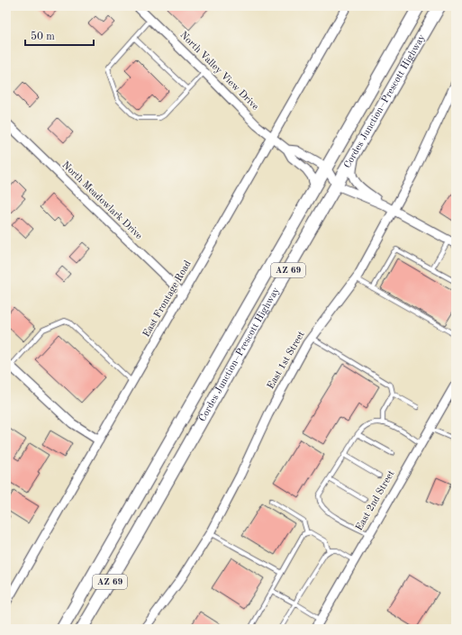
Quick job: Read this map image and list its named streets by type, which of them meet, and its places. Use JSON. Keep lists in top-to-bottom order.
{
  "streets": {
    "main road": ["Cordes Junction–Prescott Highway", "AZ 69"],
    "street": [
      "North Valley View Drive",
      "North Meadowlark Drive",
      "East Frontage Road",
      "East 1st Street",
      "East 2nd Street"
    ]
  },
  "crossings": [
    ["North Valley View Drive", "Cordes Junction–Prescott Highway"],
    ["North Valley View Drive", "East Frontage Road"],
    ["North Meadowlark Drive", "East Frontage Road"]
  ],
  "scale_bar": "50 m"
}
